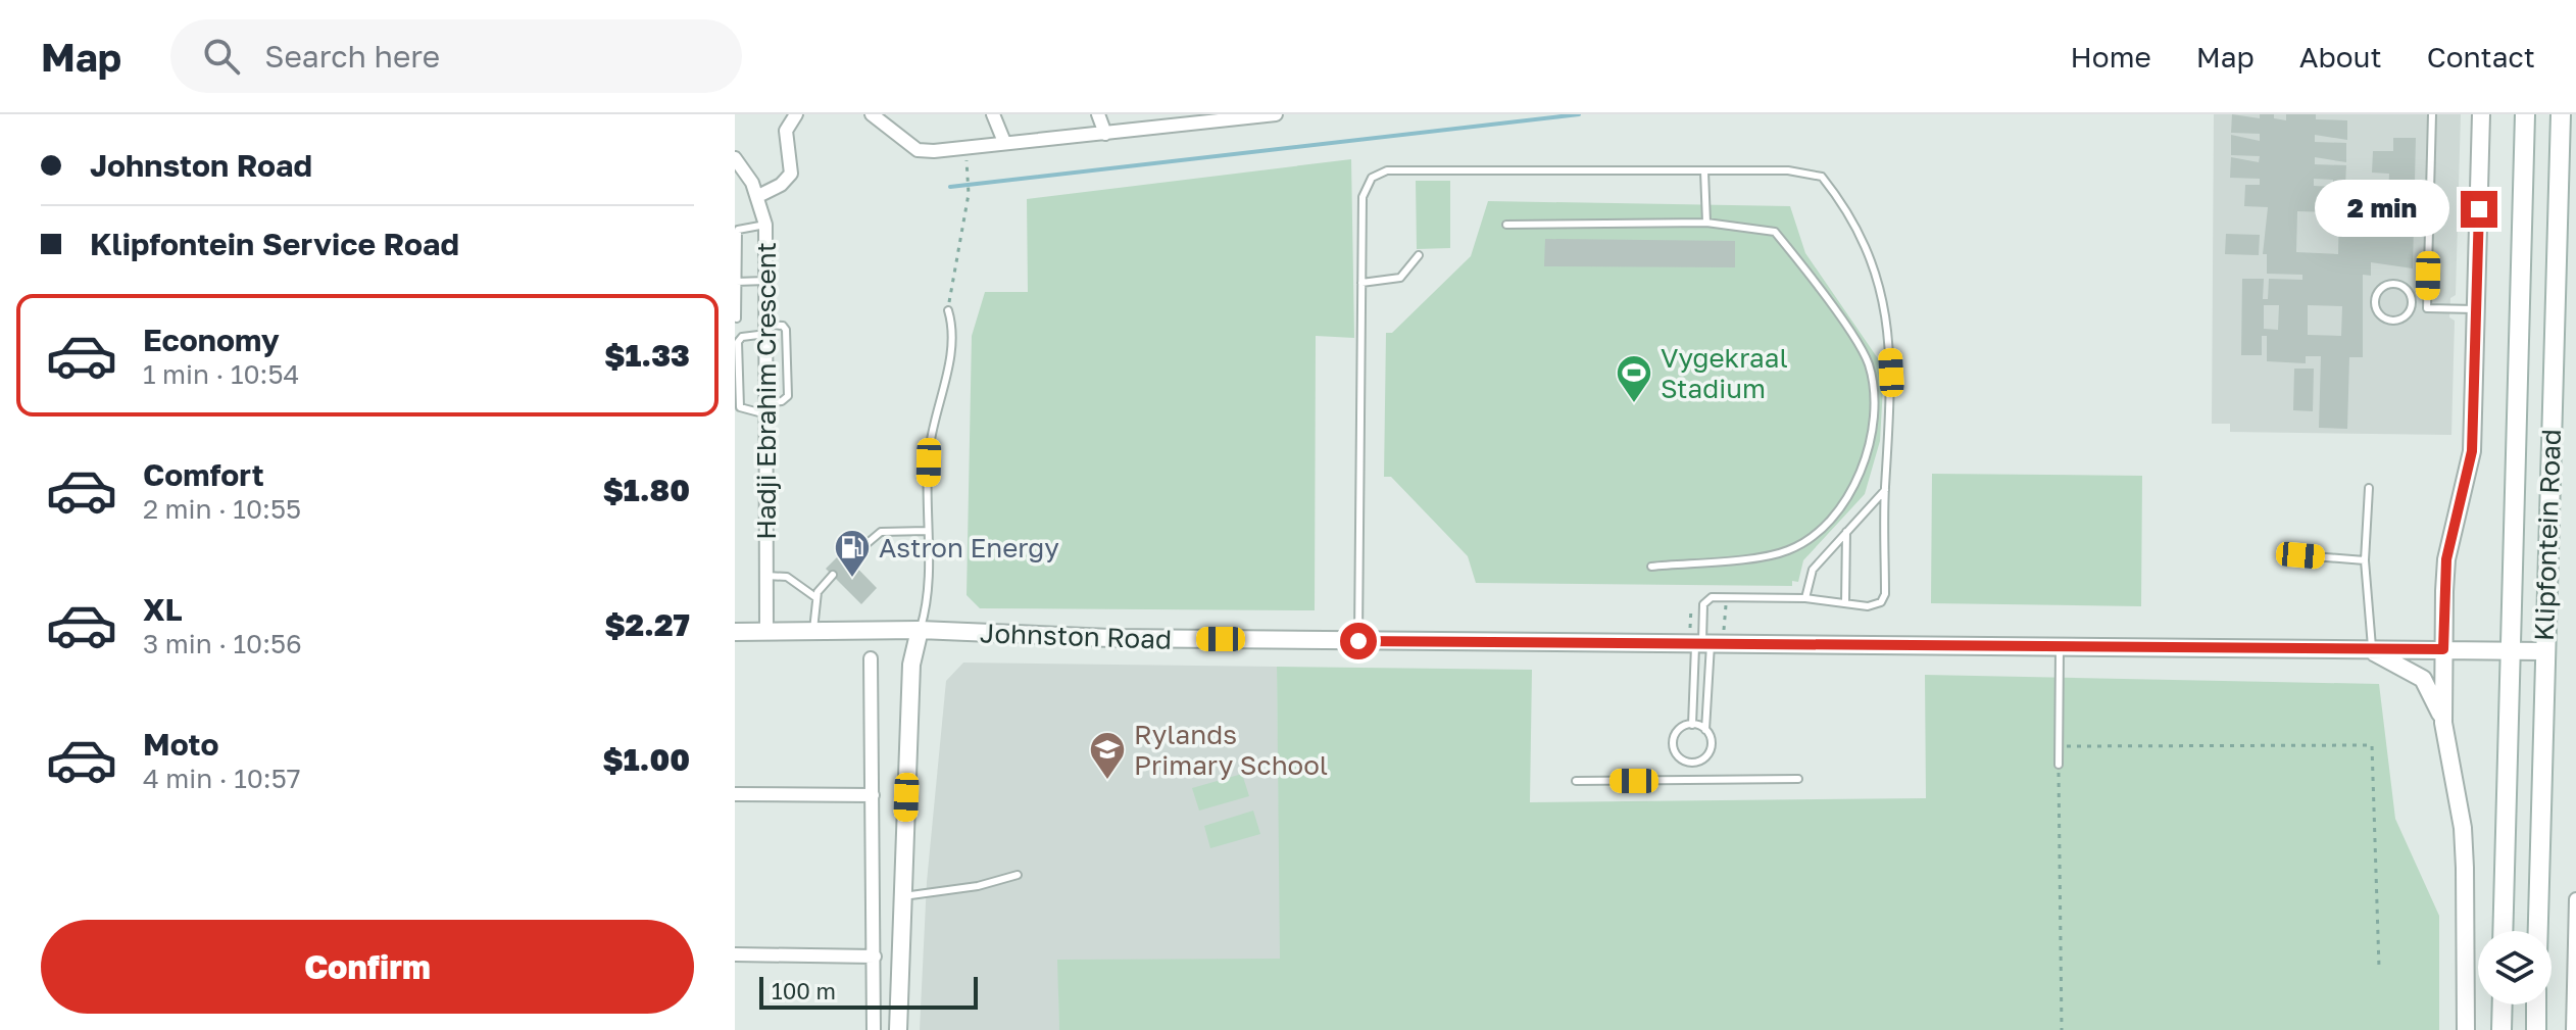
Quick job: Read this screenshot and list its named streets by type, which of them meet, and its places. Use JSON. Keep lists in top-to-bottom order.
{
  "streets": {
    "main road": ["Klipfontein Road"],
    "street": ["Hadji Ebrahim Crescent", "Johnston Road"]
  },
  "crossings": [
    ["Hadji Ebrahim Crescent", "Johnston Road"],
    ["Klipfontein Road", "Johnston Road"]
  ],
  "places": {
    "sports": ["Vygekraal Stadium"],
    "fuel station": ["Astron Energy"],
    "school or university": ["Rylands Primary School"]
  },
  "scale_bar": "100 m",
  "page": {
    "header": "Map",
    "search": "Search here",
    "nav": [
      "Home",
      "Map",
      "About",
      "Contact"
    ],
    "banner": ["Johnston Road", "Klipfontein Service Road"],
    "bubble": "2 min",
    "list": [
      {
        "name": "Economy",
        "note": "1 min · 10:54",
        "value": "$1.33"
      },
      {
        "name": "Comfort",
        "note": "2 min · 10:55",
        "value": "$1.80"
      },
      {
        "name": "XL",
        "note": "3 min · 10:56",
        "value": "$2.27"
      },
      {
        "name": "Moto",
        "note": "4 min · 10:57",
        "value": "$1.00"
      }
    ],
    "buttons": "Confirm",
    "scale": "100 m"
  }
}
